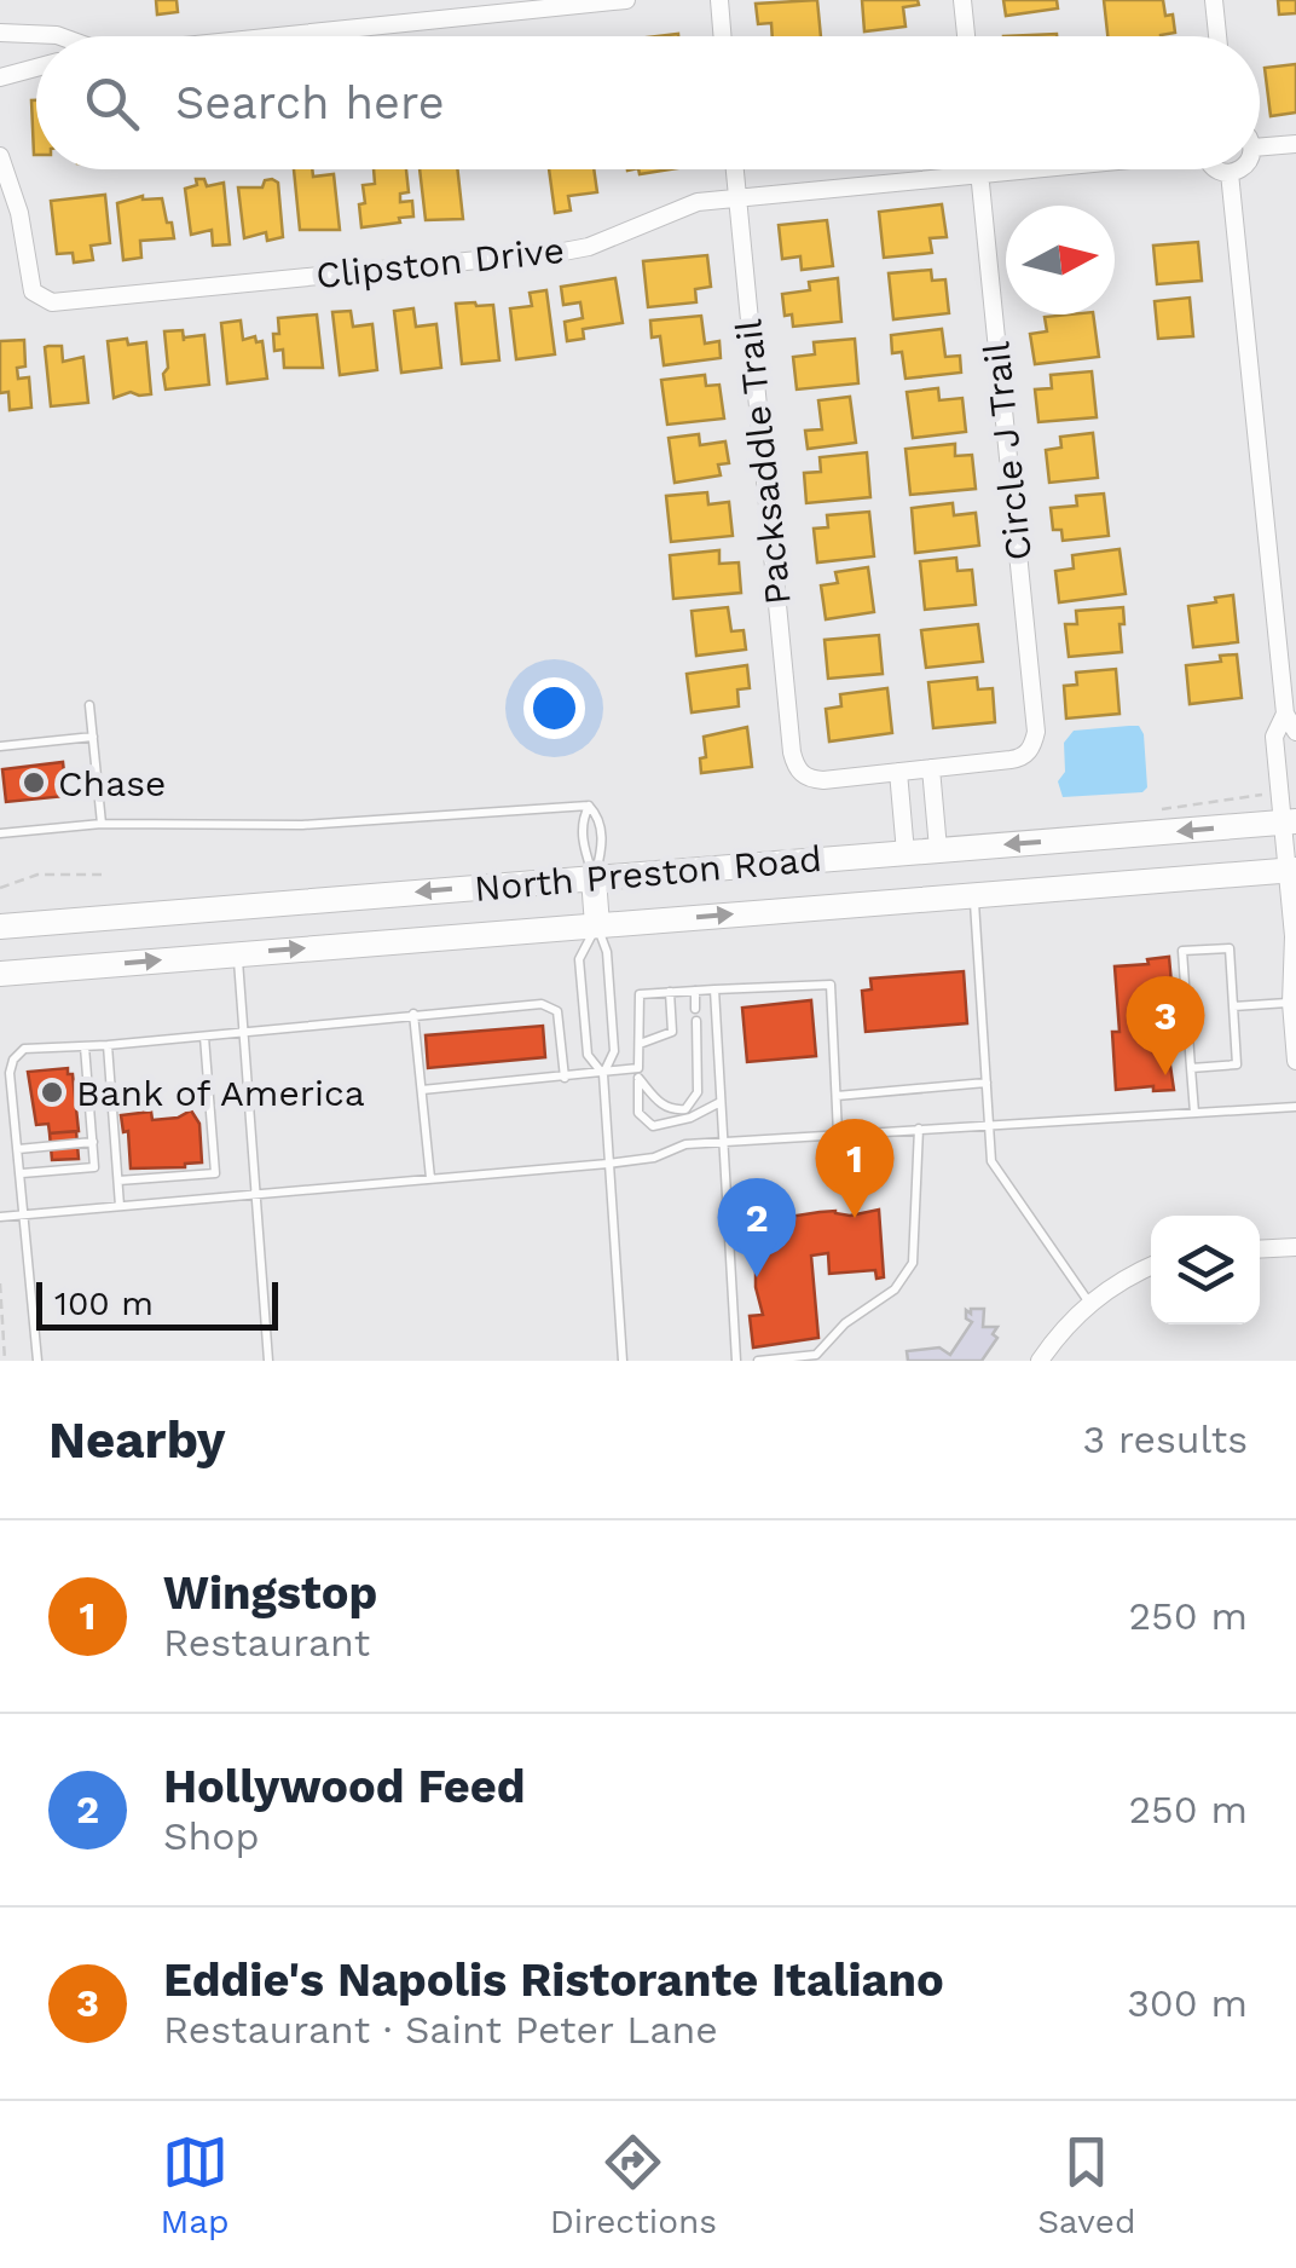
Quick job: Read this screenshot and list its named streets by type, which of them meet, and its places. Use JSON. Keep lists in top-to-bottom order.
{
  "streets": {
    "main road": ["North Preston Road"],
    "street": ["Clipston Drive", "Circle J Trail", "Packsaddle Trail"]
  },
  "crossings": [
    ["Clipston Drive", "Circle J Trail"],
    ["Clipston Drive", "Packsaddle Trail"]
  ],
  "places": ["Chase", "Bank of America"],
  "scale_bar": "100 m",
  "north": "right",
  "page": {
    "search": "Search here",
    "pins": ["3", "1", "2"],
    "scale": "100 m",
    "heading": ["Nearby", "3 results"],
    "list": [
      {
        "mark": "1",
        "name": "Wingstop",
        "note": "Restaurant",
        "value": "250 m"
      },
      {
        "mark": "2",
        "name": "Hollywood Feed",
        "note": "Shop",
        "value": "250 m"
      },
      {
        "mark": "3",
        "name": "Eddie's Napolis Ristorante Italiano",
        "note": "Restaurant · Saint Peter Lane",
        "value": "300 m"
      }
    ],
    "nav": ["Map", "Directions", "Saved"]
  }
}
